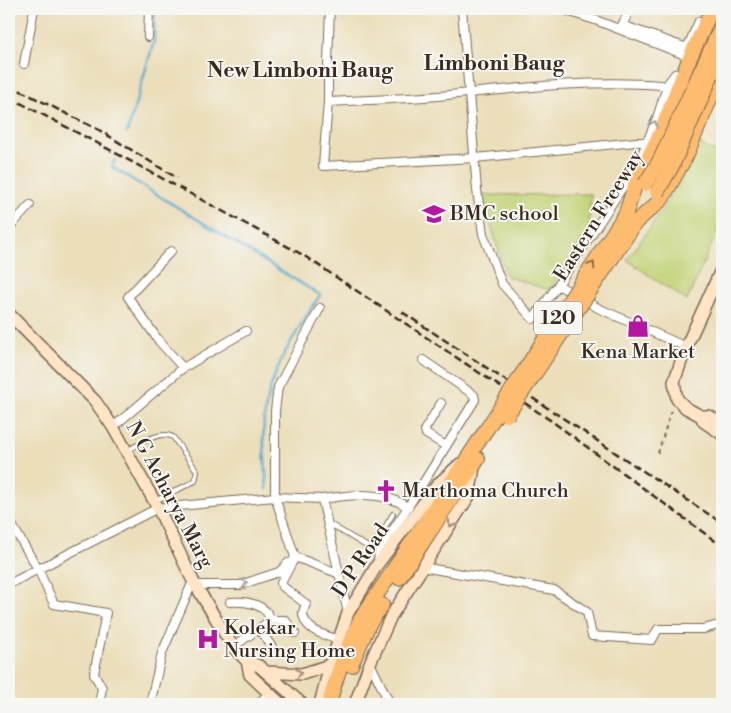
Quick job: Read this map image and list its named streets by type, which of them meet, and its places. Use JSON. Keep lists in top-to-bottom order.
{
  "streets": {
    "highway": ["Eastern Freeway", "120"],
    "main road": ["N G Acharya Marg", "D P Road"]
  },
  "crossings": [
    ["Eastern Freeway", "D P Road"]
  ],
  "districts": ["Limboni Baug", "New Limboni Baug"],
  "places": {
    "school or university": ["BMC school"],
    "shop": ["Kena Market"],
    "church": ["Marthoma Church"],
    "hospital": ["Kolekar Nursing Home"]
  }
}
